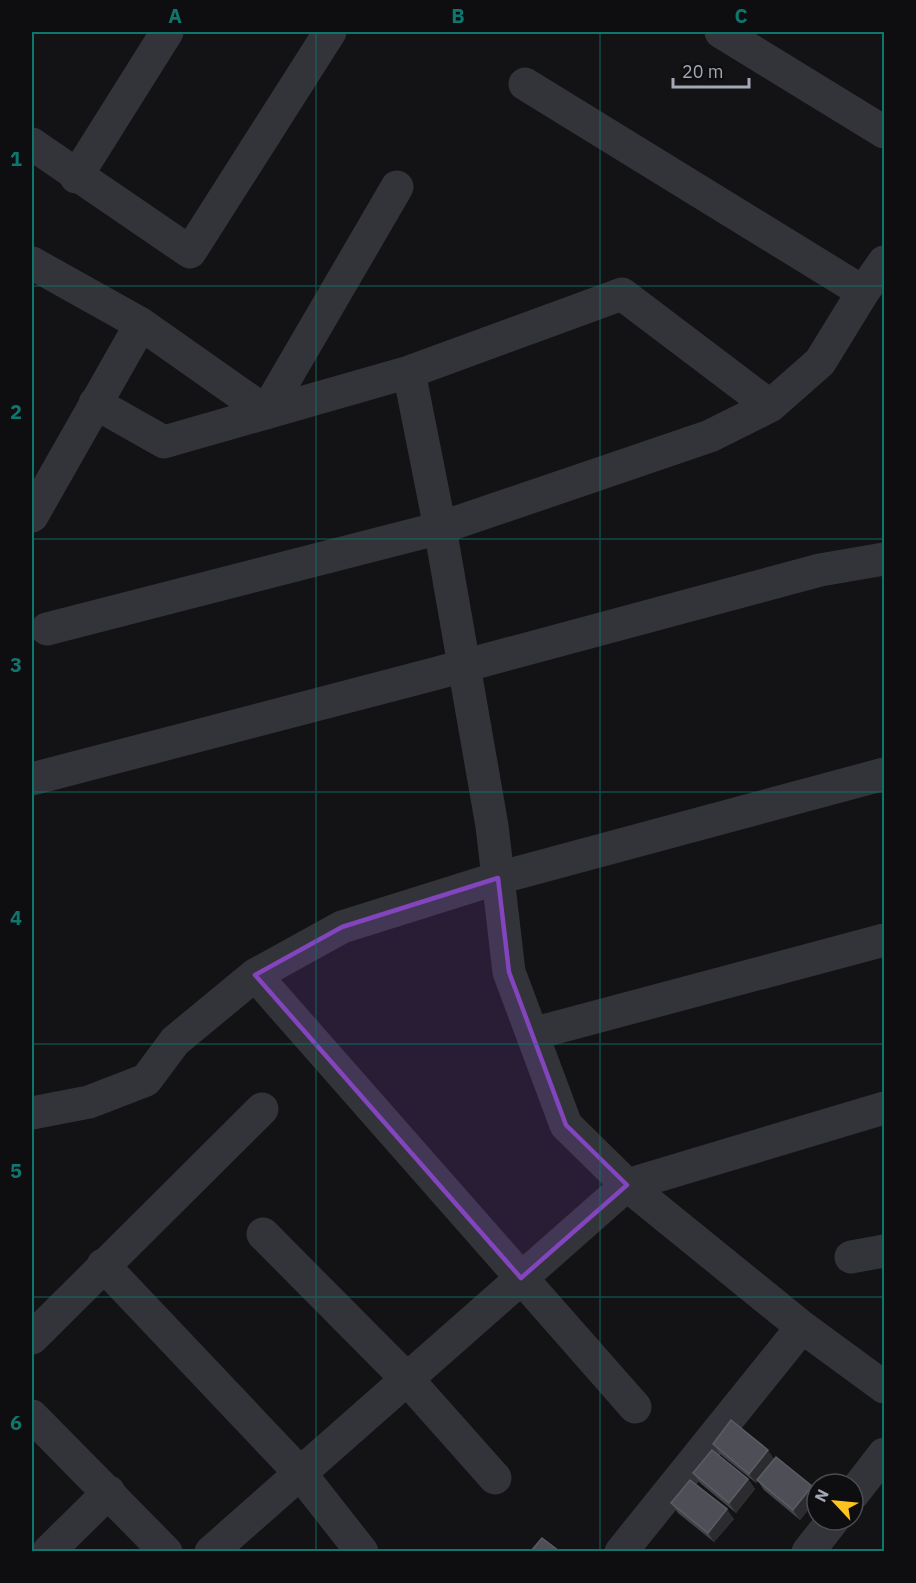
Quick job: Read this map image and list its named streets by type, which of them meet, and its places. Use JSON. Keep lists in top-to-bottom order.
{
  "scale_bar": "20 m",
  "north": "top left",
  "grid": {
    "columns": ["A", "B", "C"],
    "rows": [
      "1",
      "2",
      "3",
      "4",
      "5",
      "6"
    ]
  }
}
